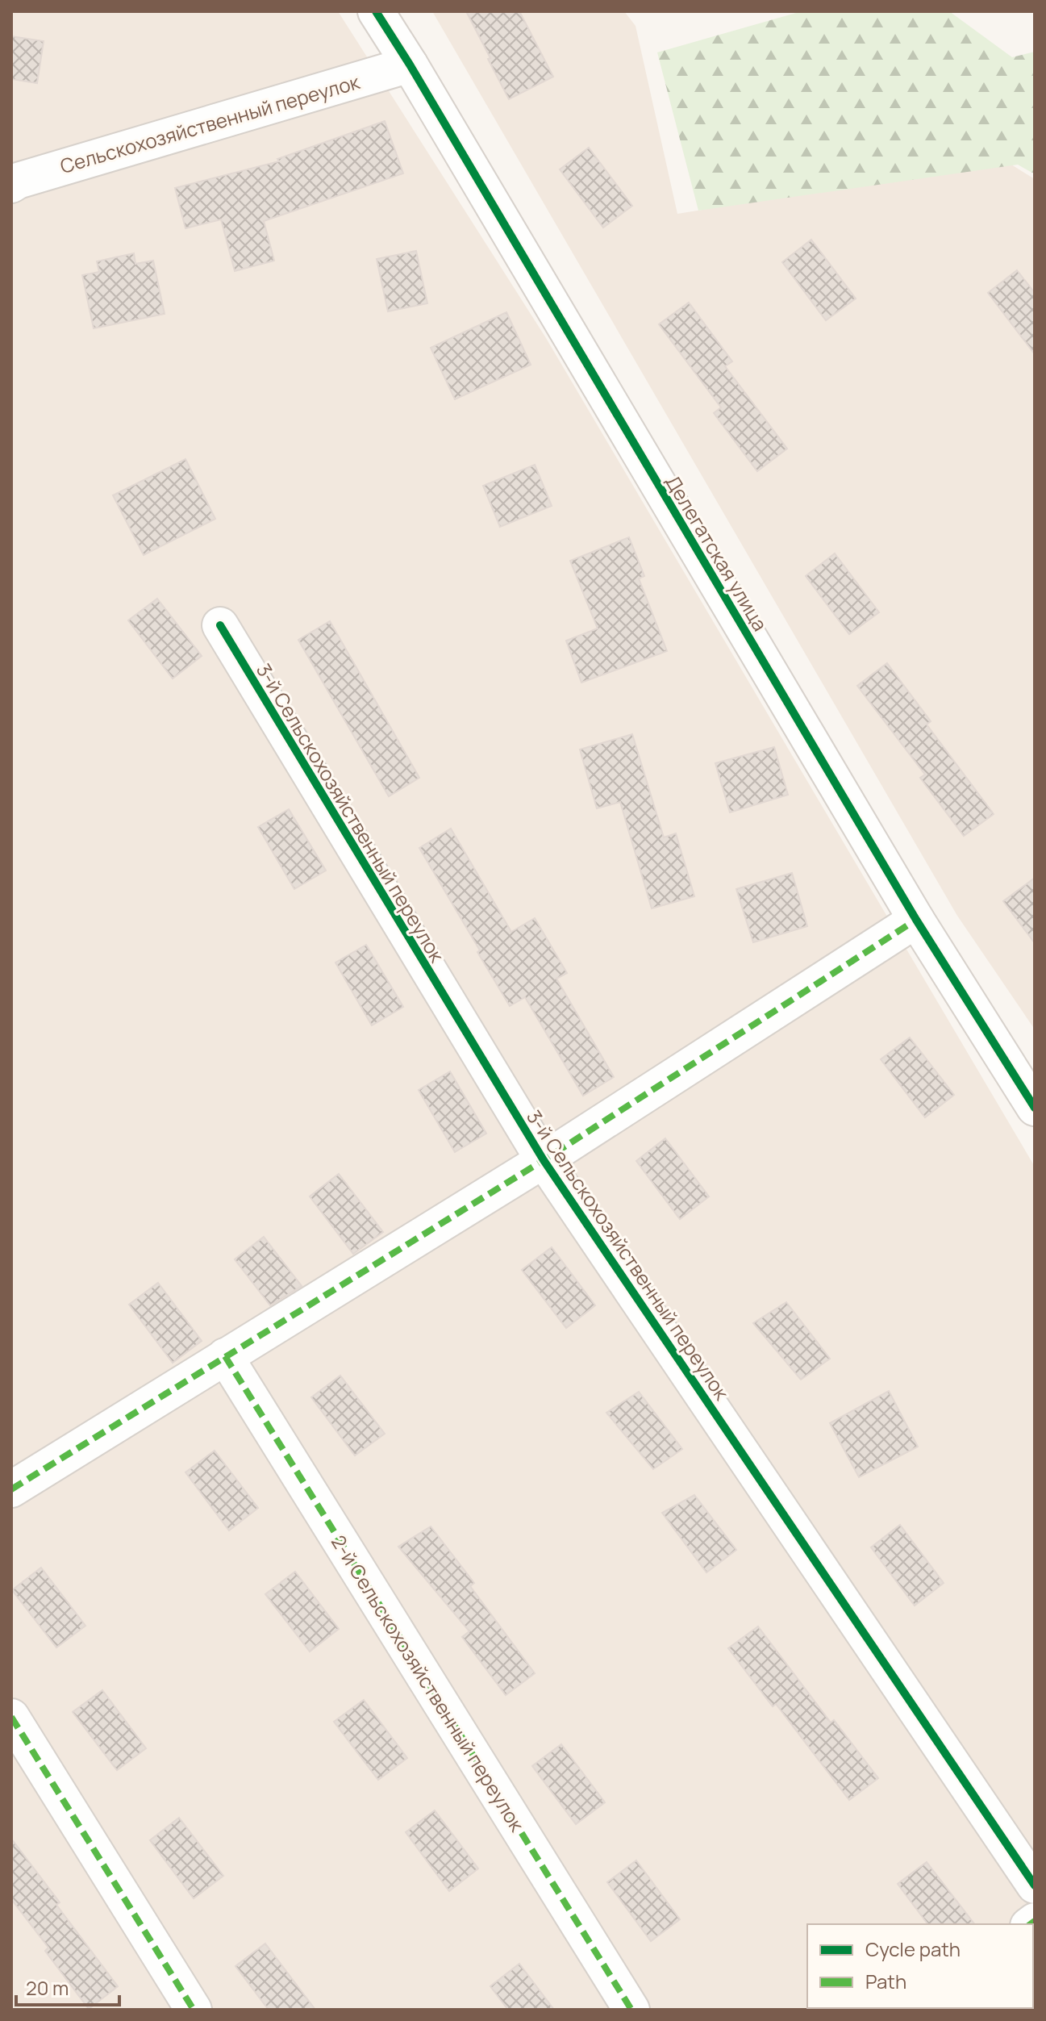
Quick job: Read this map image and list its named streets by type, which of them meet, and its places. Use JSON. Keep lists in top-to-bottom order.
{
  "streets": {
    "street": [
      "Сельскохозяйственный переулок",
      "Делегатская улица",
      "3-й Сельскохозяйственный переулок",
      "2-й Сельскохозяйственный переулок"
    ]
  },
  "crossings": [
    ["Сельскохозяйственный переулок", "Делегатская улица"]
  ],
  "legend": ["Cycle path", "Path"],
  "scale_bar": "20 m"
}
